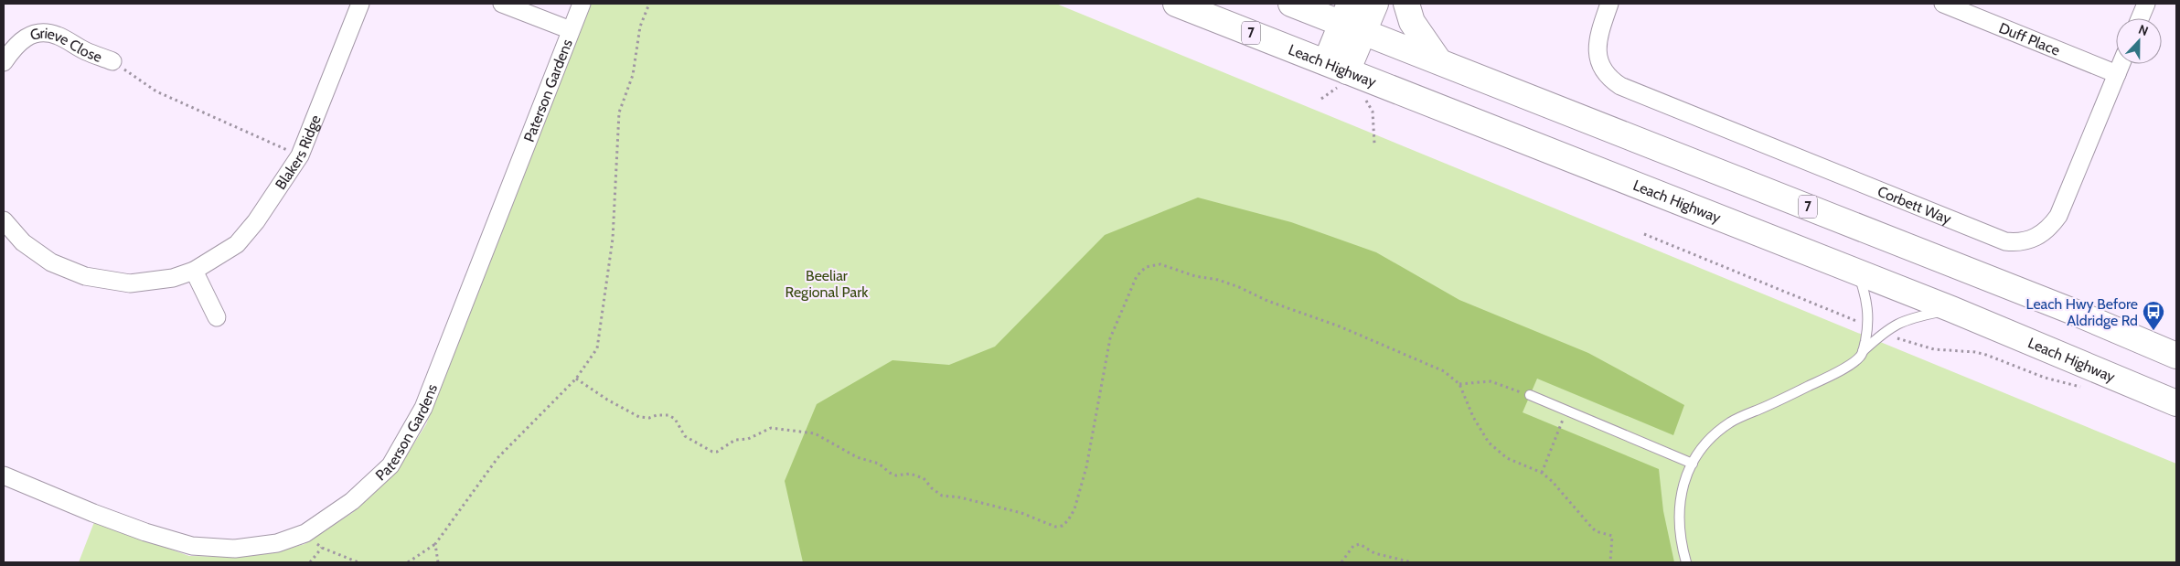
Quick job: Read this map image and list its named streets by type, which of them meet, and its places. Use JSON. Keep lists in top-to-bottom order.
{
  "streets": {
    "highway": ["7", "Leach Highway"],
    "street": [
      "Duff Place",
      "Grieve Close",
      "Paterson Gardens",
      "Blakers Ridge",
      "Corbett Way"
    ]
  },
  "crossings": [
    ["Duff Place", "Corbett Way"]
  ],
  "parks": ["Beeliar Regional Park"],
  "places": {
    "bus stop": ["Leach Hwy Before Aldridge Rd"]
  },
  "north": "top"
}
